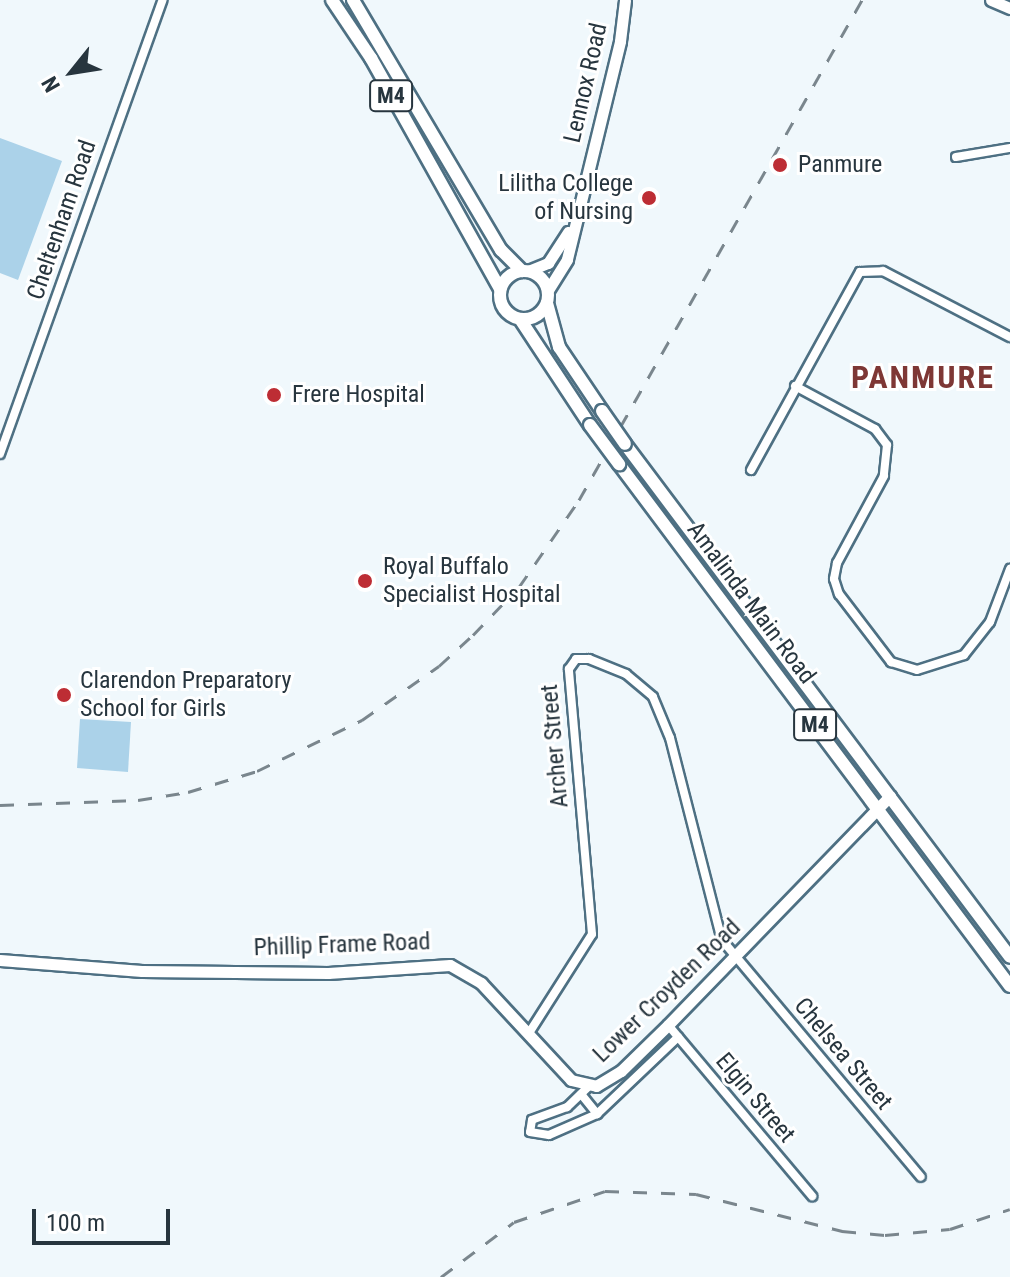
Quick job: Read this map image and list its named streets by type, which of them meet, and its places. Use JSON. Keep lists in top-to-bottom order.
{
  "streets": {
    "main road": ["M4", "Amalinda Main Road"],
    "street": [
      "Lennox Road",
      "Cheltenham Road",
      "Archer Street",
      "Phillip Frame Road",
      "Lower Croyden Road",
      "Chelsea Street",
      "Elgin Street"
    ]
  },
  "crossings": [
    ["Lennox Road", "M4"],
    ["Lennox Road", "Amalinda Main Road"],
    ["M4", "Amalinda Main Road"],
    ["Amalinda Main Road", "Lower Croyden Road"],
    ["Archer Street", "Phillip Frame Road"],
    ["Archer Street", "Lower Croyden Road"],
    ["Archer Street", "Chelsea Street"],
    ["Phillip Frame Road", "Lower Croyden Road"],
    ["Lower Croyden Road", "Chelsea Street"],
    ["Lower Croyden Road", "Elgin Street"]
  ],
  "districts": ["PANMURE"],
  "places": [
    "Panmure",
    "Lilitha College of Nursing",
    "Frere Hospital",
    "Royal Buffalo Specialist Hospital",
    "Clarendon Preparatory School for Girls"
  ],
  "scale_bar": "100 m",
  "north": "bottom left"
}
